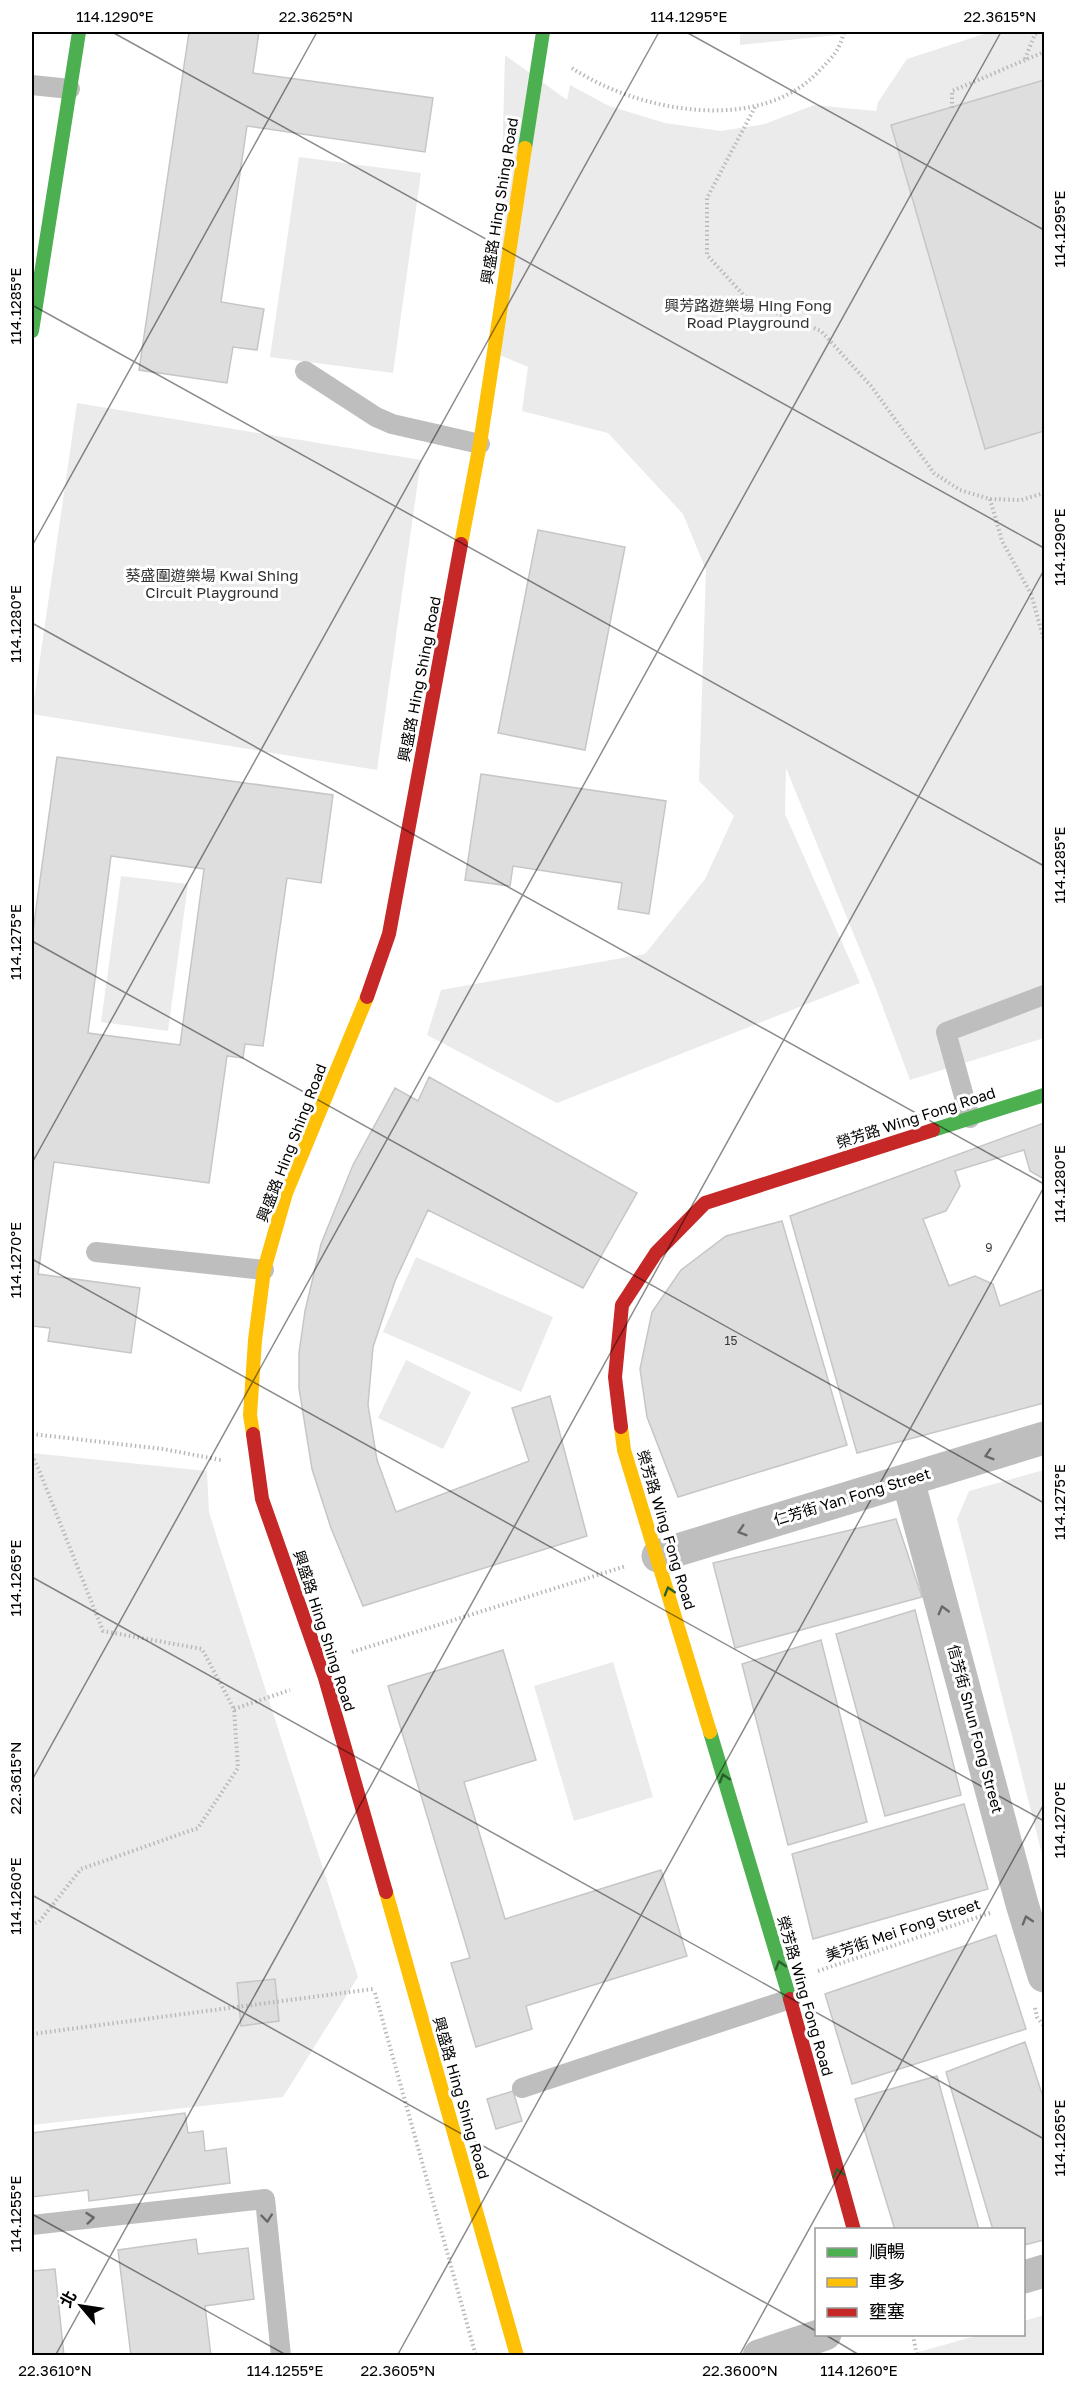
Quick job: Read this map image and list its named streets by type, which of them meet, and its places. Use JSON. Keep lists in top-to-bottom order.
{
  "streets": {
    "street": [
      "興盛路 Hing Shing Road",
      "榮芳路 Wing Fong Road",
      "仁芳街 Yan Fong Street",
      "信芳街 Shun Fong Street"
    ],
    "path": ["美芳街 Mei Fong Street"]
  },
  "crossings": [
    ["榮芳路 Wing Fong Road", "仁芳街 Yan Fong Street"],
    ["仁芳街 Yan Fong Street", "信芳街 Shun Fong Street"]
  ],
  "one_way": ["榮芳路 Wing Fong Road", "仁芳街 Yan Fong Street", "信芳街 Shun Fong Street"],
  "parks": ["興芳路遊樂場 Hing Fong Road Playground", "葵盛圍遊樂場 Kwai Shing Circuit Playground"],
  "house_numbers": ["9", "15"],
  "legend": ["順暢", "車多", "壅塞"],
  "north": "top left",
  "coordinates": [
    "114.1290°E",
    "22.3625°N",
    "114.1295°E",
    "22.3615°N",
    "114.1285°E",
    "114.1280°E",
    "114.1275°E",
    "114.1270°E",
    "114.1265°E",
    "114.1260°E",
    "114.1255°E",
    "22.3610°N",
    "22.3605°N",
    "22.3600°N"
  ]
}
